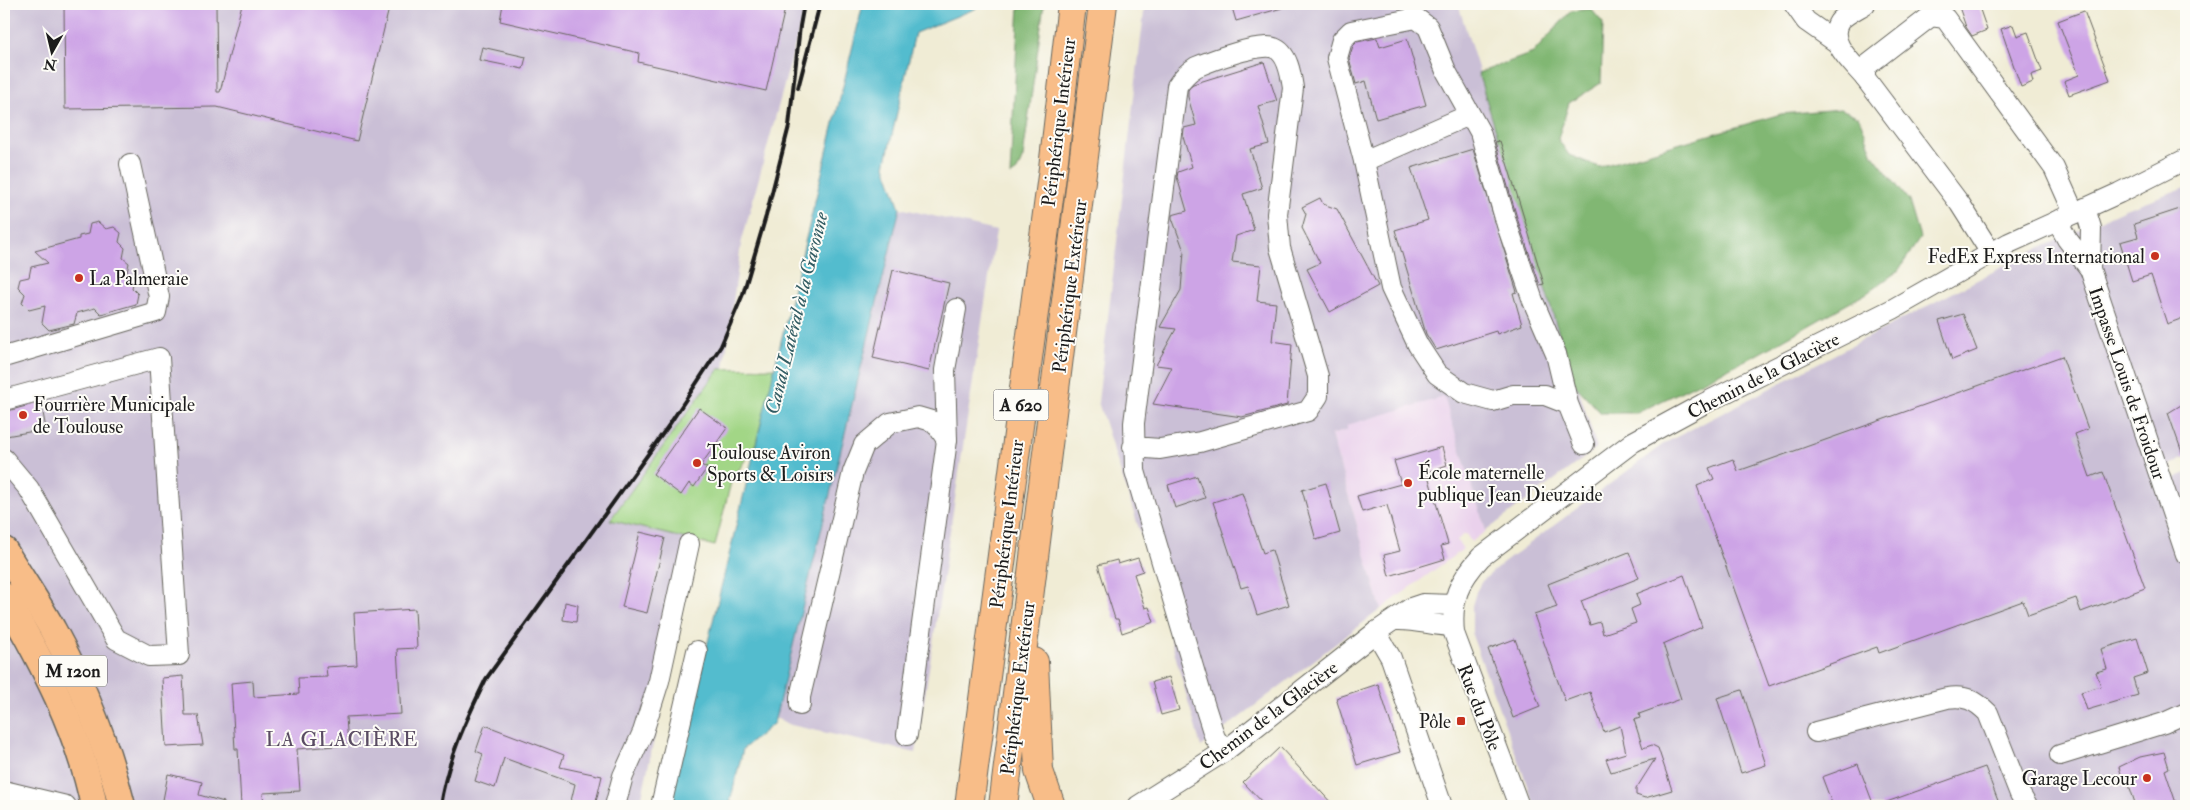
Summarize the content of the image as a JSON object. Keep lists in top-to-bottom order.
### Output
{
  "streets": {
    "highway": ["Périphérique Intérieur", "Périphérique Extérieur", "A 620"],
    "main road": ["M 120n"],
    "street": ["Chemin de la Glacière", "Impasse Louis de Froidour", "Rue du Pôle"]
  },
  "crossings": [
    ["Chemin de la Glacière", "Impasse Louis de Froidour"],
    ["Chemin de la Glacière", "Rue du Pôle"]
  ],
  "districts": ["LA GLACIÈRE"],
  "water": ["Canal Latéral à la Garonne"],
  "places": {
    "other": [
      "FedEx Express International",
      "La Palmeraie",
      "Fourrière Municipale de Toulouse",
      "Toulouse Aviron Sports & Loisirs",
      "École maternelle publique Jean Dieuzaide",
      "Garage Lecour"
    ],
    "transit": ["Pôle"]
  },
  "north": "bottom"
}
